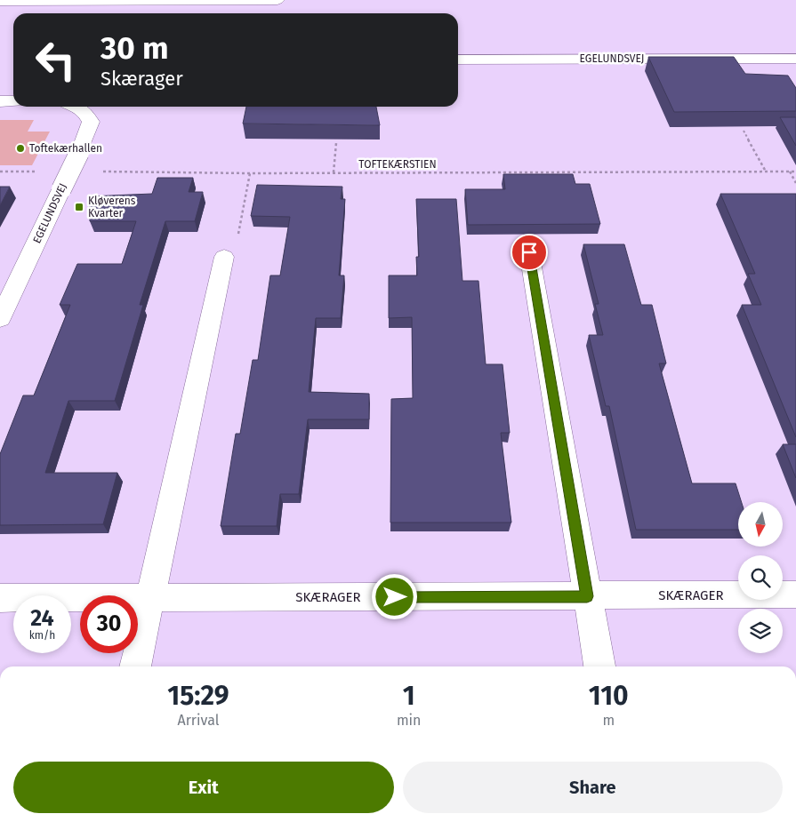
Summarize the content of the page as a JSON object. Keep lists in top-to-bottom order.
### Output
{
  "streets": {
    "street": ["EGELUNDSVEJ", "SKÆRAGER"],
    "path": ["TOFTEKÆRSTIEN"]
  },
  "places": {
    "other": ["Toftekærhallen"],
    "transit": ["Kløverens Kvarter"]
  },
  "north": "bottom",
  "page": {
    "turn": ["30 m", "Skærager"],
    "speed": "24 km/h",
    "limit": "30",
    "eta": [
      "15:29",
      "Arrival",
      "1",
      "min",
      "110",
      "m"
    ],
    "buttons": ["Exit", "Share"]
  }
}
